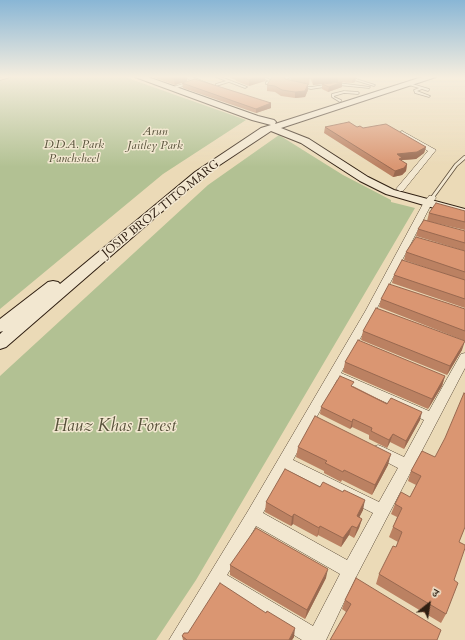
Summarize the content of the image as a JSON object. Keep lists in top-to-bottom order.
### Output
{
  "streets": {
    "main road": ["JOSIP BROZ TITO MARG"]
  },
  "parks": ["Arun Jaitley Park", "D.D.A. Park Panchsheel", "Hauz Khas Forest"],
  "north": "top right"
}
